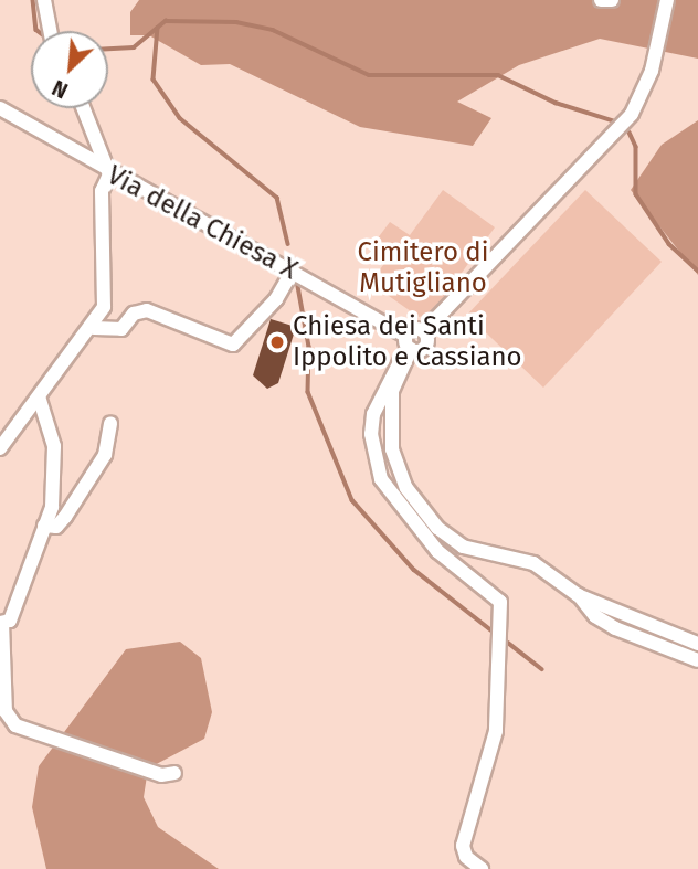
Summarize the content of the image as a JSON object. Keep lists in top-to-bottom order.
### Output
{
  "streets": {
    "street": ["Via della Chiesa X"]
  },
  "parks": ["Cimitero di Mutigliano"],
  "places": ["Chiesa dei Santi Ippolito e Cassiano"],
  "north": "bottom left"
}
